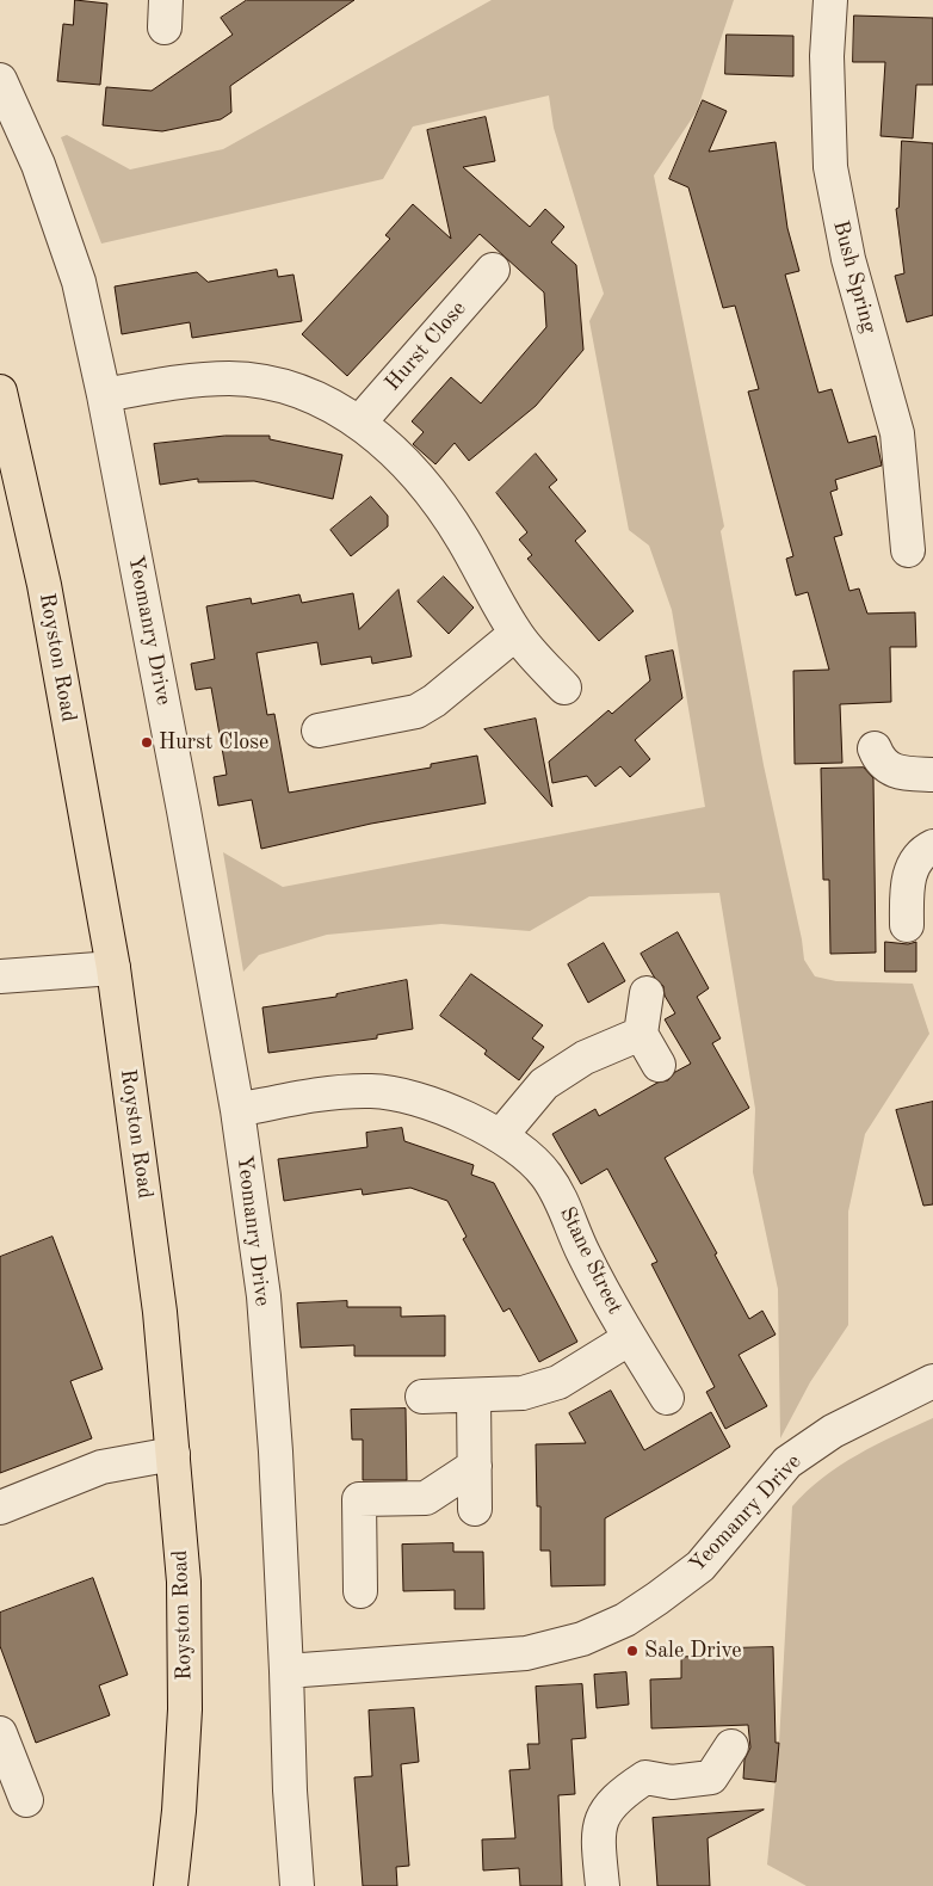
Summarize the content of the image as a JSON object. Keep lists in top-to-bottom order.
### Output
{
  "streets": {
    "main road": ["Royston Road"],
    "street": [
      "Bush Spring",
      "Hurst Close",
      "Yeomanry Drive",
      "Stane Street"
    ]
  },
  "crossings": [
    ["Yeomanry Drive", "Stane Street"]
  ],
  "places": ["Hurst Close", "Sale Drive"]
}
